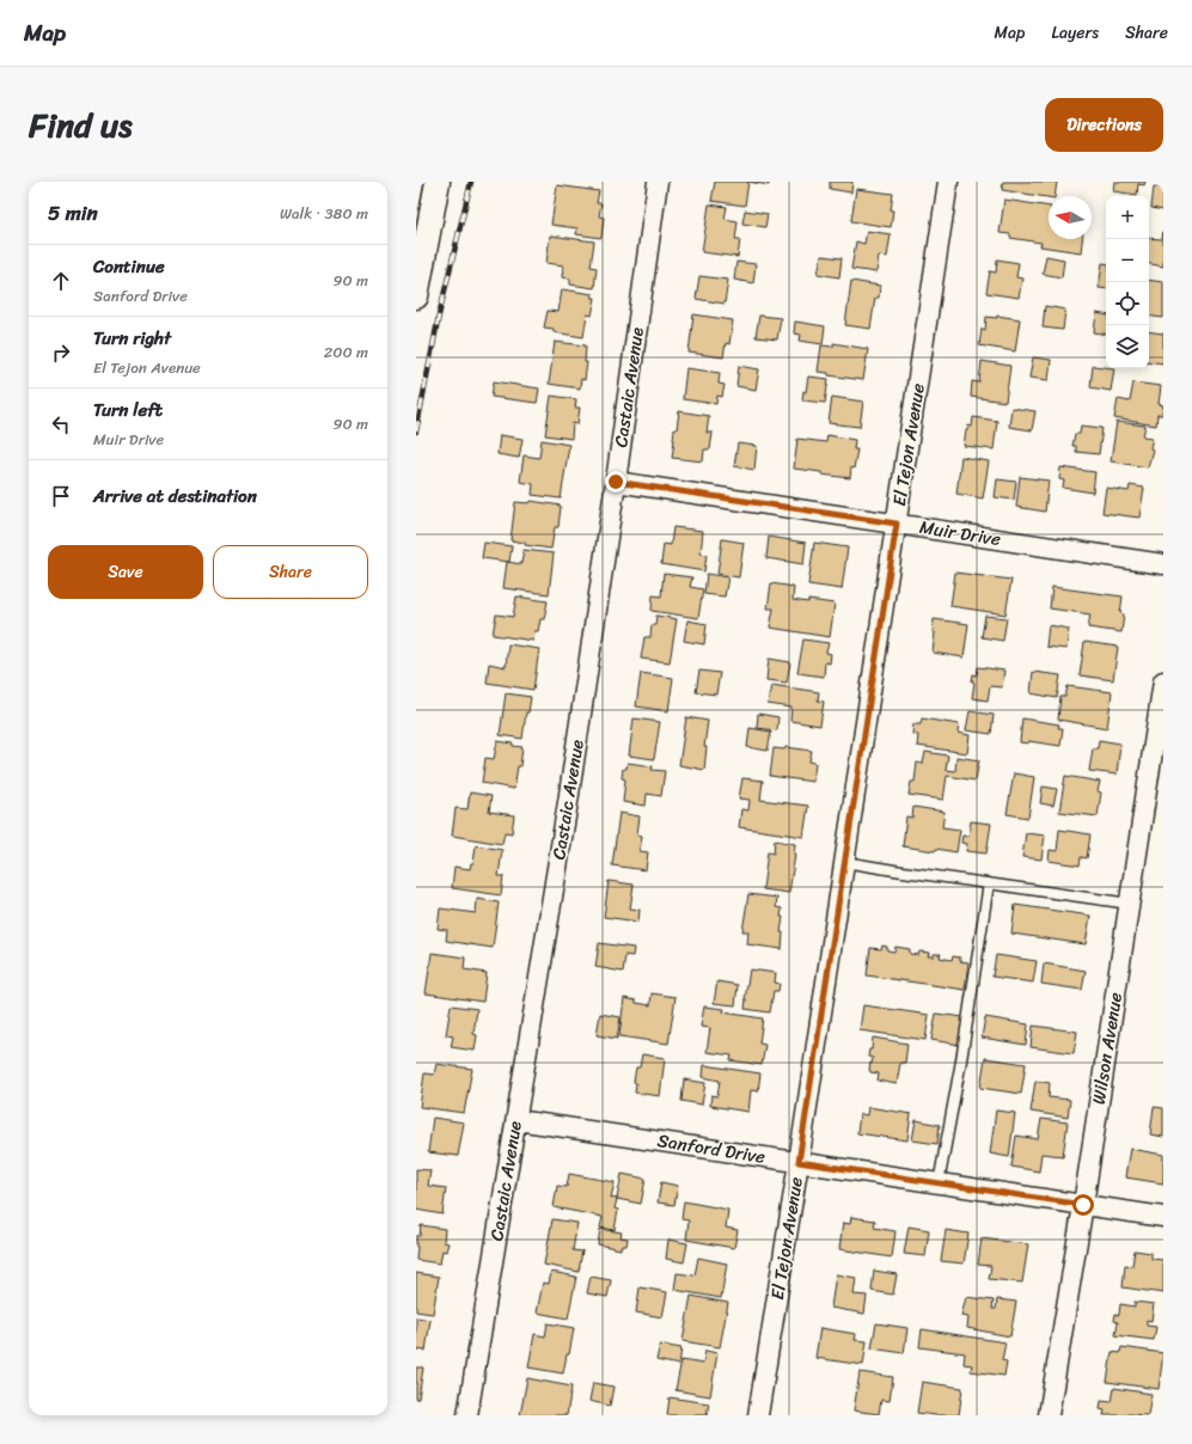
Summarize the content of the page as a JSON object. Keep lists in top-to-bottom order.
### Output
{
  "streets": {
    "street": [
      "Castaic Avenue",
      "El Tejon Avenue",
      "Muir Drive",
      "Wilson Avenue",
      "Sanford Drive"
    ]
  },
  "crossings": [
    ["Castaic Avenue", "Muir Drive"],
    ["Castaic Avenue", "Sanford Drive"],
    ["El Tejon Avenue", "Muir Drive"],
    ["El Tejon Avenue", "Sanford Drive"],
    ["Wilson Avenue", "Sanford Drive"]
  ],
  "north": "left",
  "page": {
    "header": "Map",
    "nav": ["Map", "Layers", "Share"],
    "title": "Find us",
    "buttons": [
      "Directions",
      ["Save", "Share"]
    ],
    "heading": ["5 min", "Walk · 380 m"],
    "map_buttons": ["+", "−"],
    "list": [
      ["Continue", "Sanford Drive", "90 m"],
      ["Turn right", "El Tejon Avenue", "200 m"],
      ["Turn left", "Muir Drive", "90 m"],
      "Arrive at destination"
    ]
  }
}
